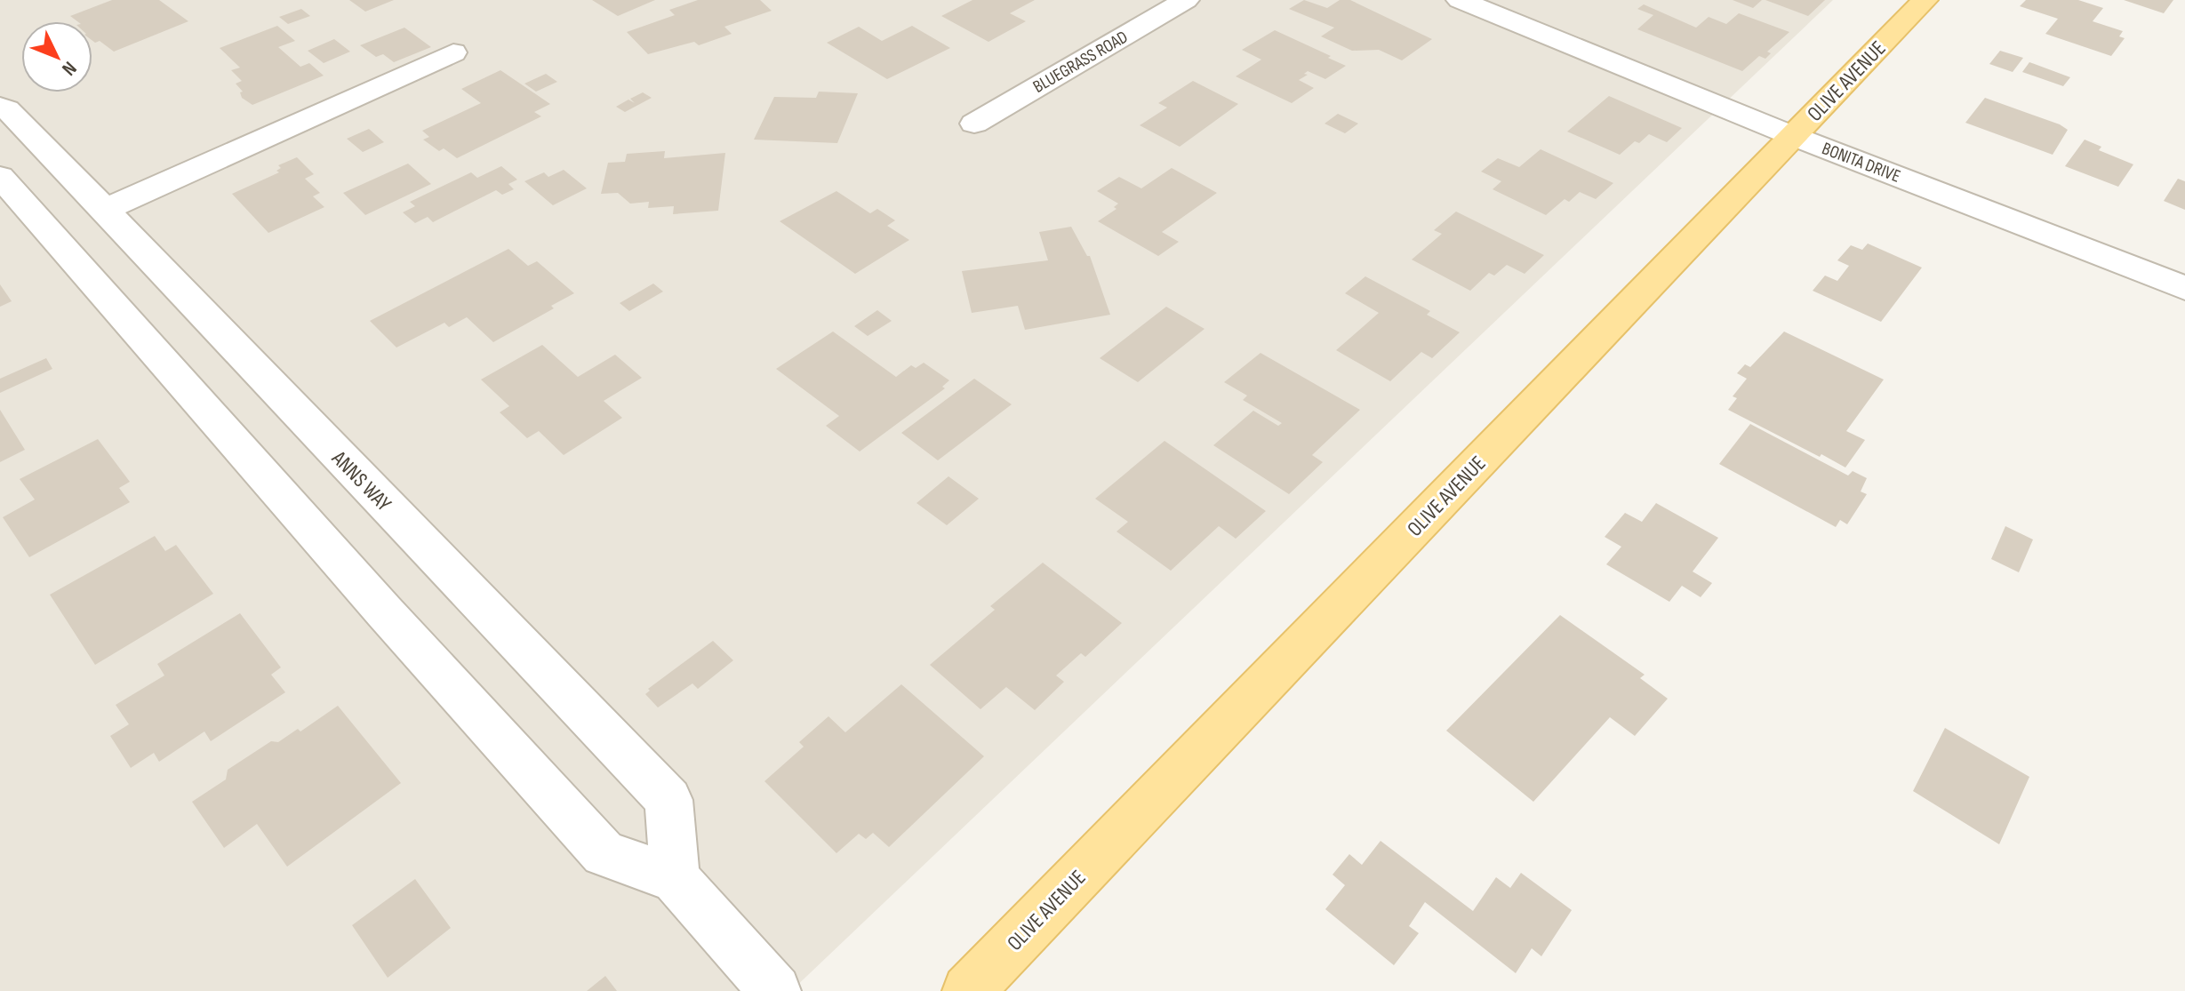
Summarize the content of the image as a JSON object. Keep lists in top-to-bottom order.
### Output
{
  "streets": {
    "main road": ["OLIVE AVENUE"],
    "street": ["BLUEGRASS ROAD", "BONITA DRIVE", "ANNS WAY"]
  },
  "crossings": [
    ["OLIVE AVENUE", "BONITA DRIVE"]
  ],
  "north": "bottom right"
}
